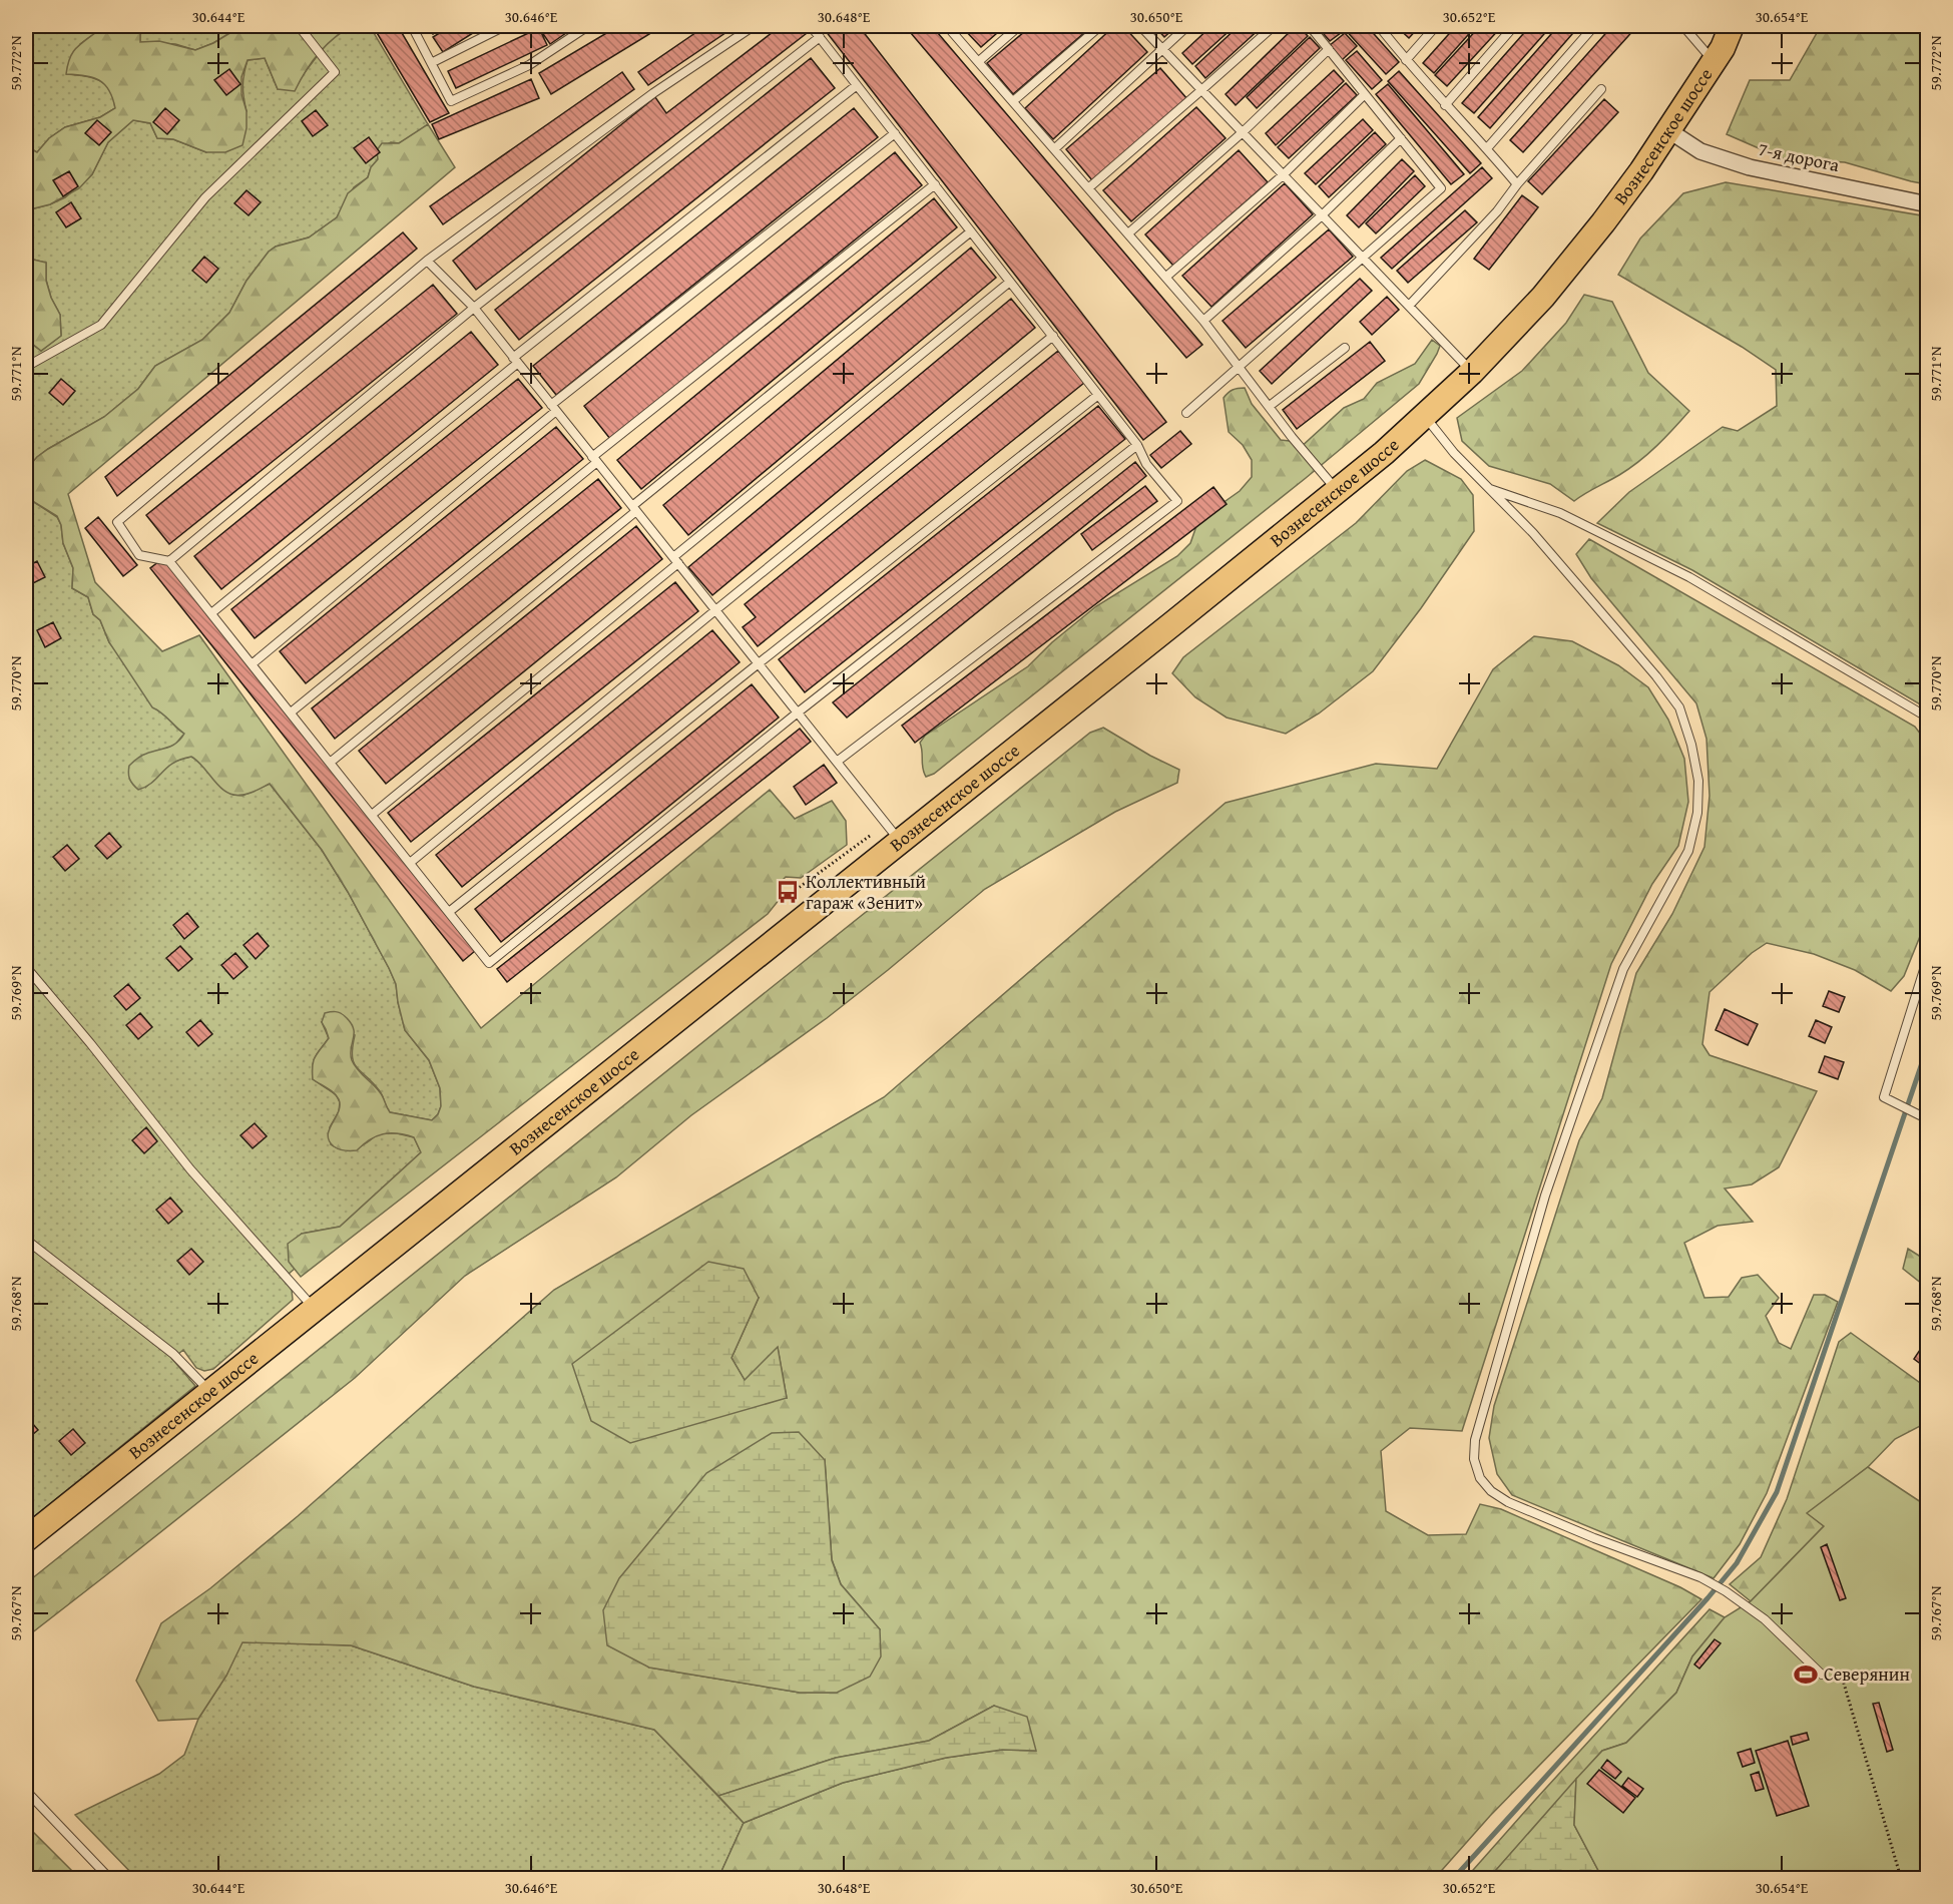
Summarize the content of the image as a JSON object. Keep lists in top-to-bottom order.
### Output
{
  "streets": {
    "main road": ["Вознесенское шоссе"],
    "street": ["7-я дорога"]
  },
  "crossings": [
    ["Вознесенское шоссе", "7-я дорога"]
  ],
  "places": {
    "bus stop": ["Коллективный гараж «Зенит»"],
    "sports": ["Северянин"]
  },
  "coordinates": [
    "30.644°E",
    "30.646°E",
    "30.648°E",
    "30.650°E",
    "30.652°E",
    "30.654°E",
    "59.772°N",
    "59.771°N",
    "59.770°N",
    "59.769°N",
    "59.768°N",
    "59.767°N"
  ]
}
